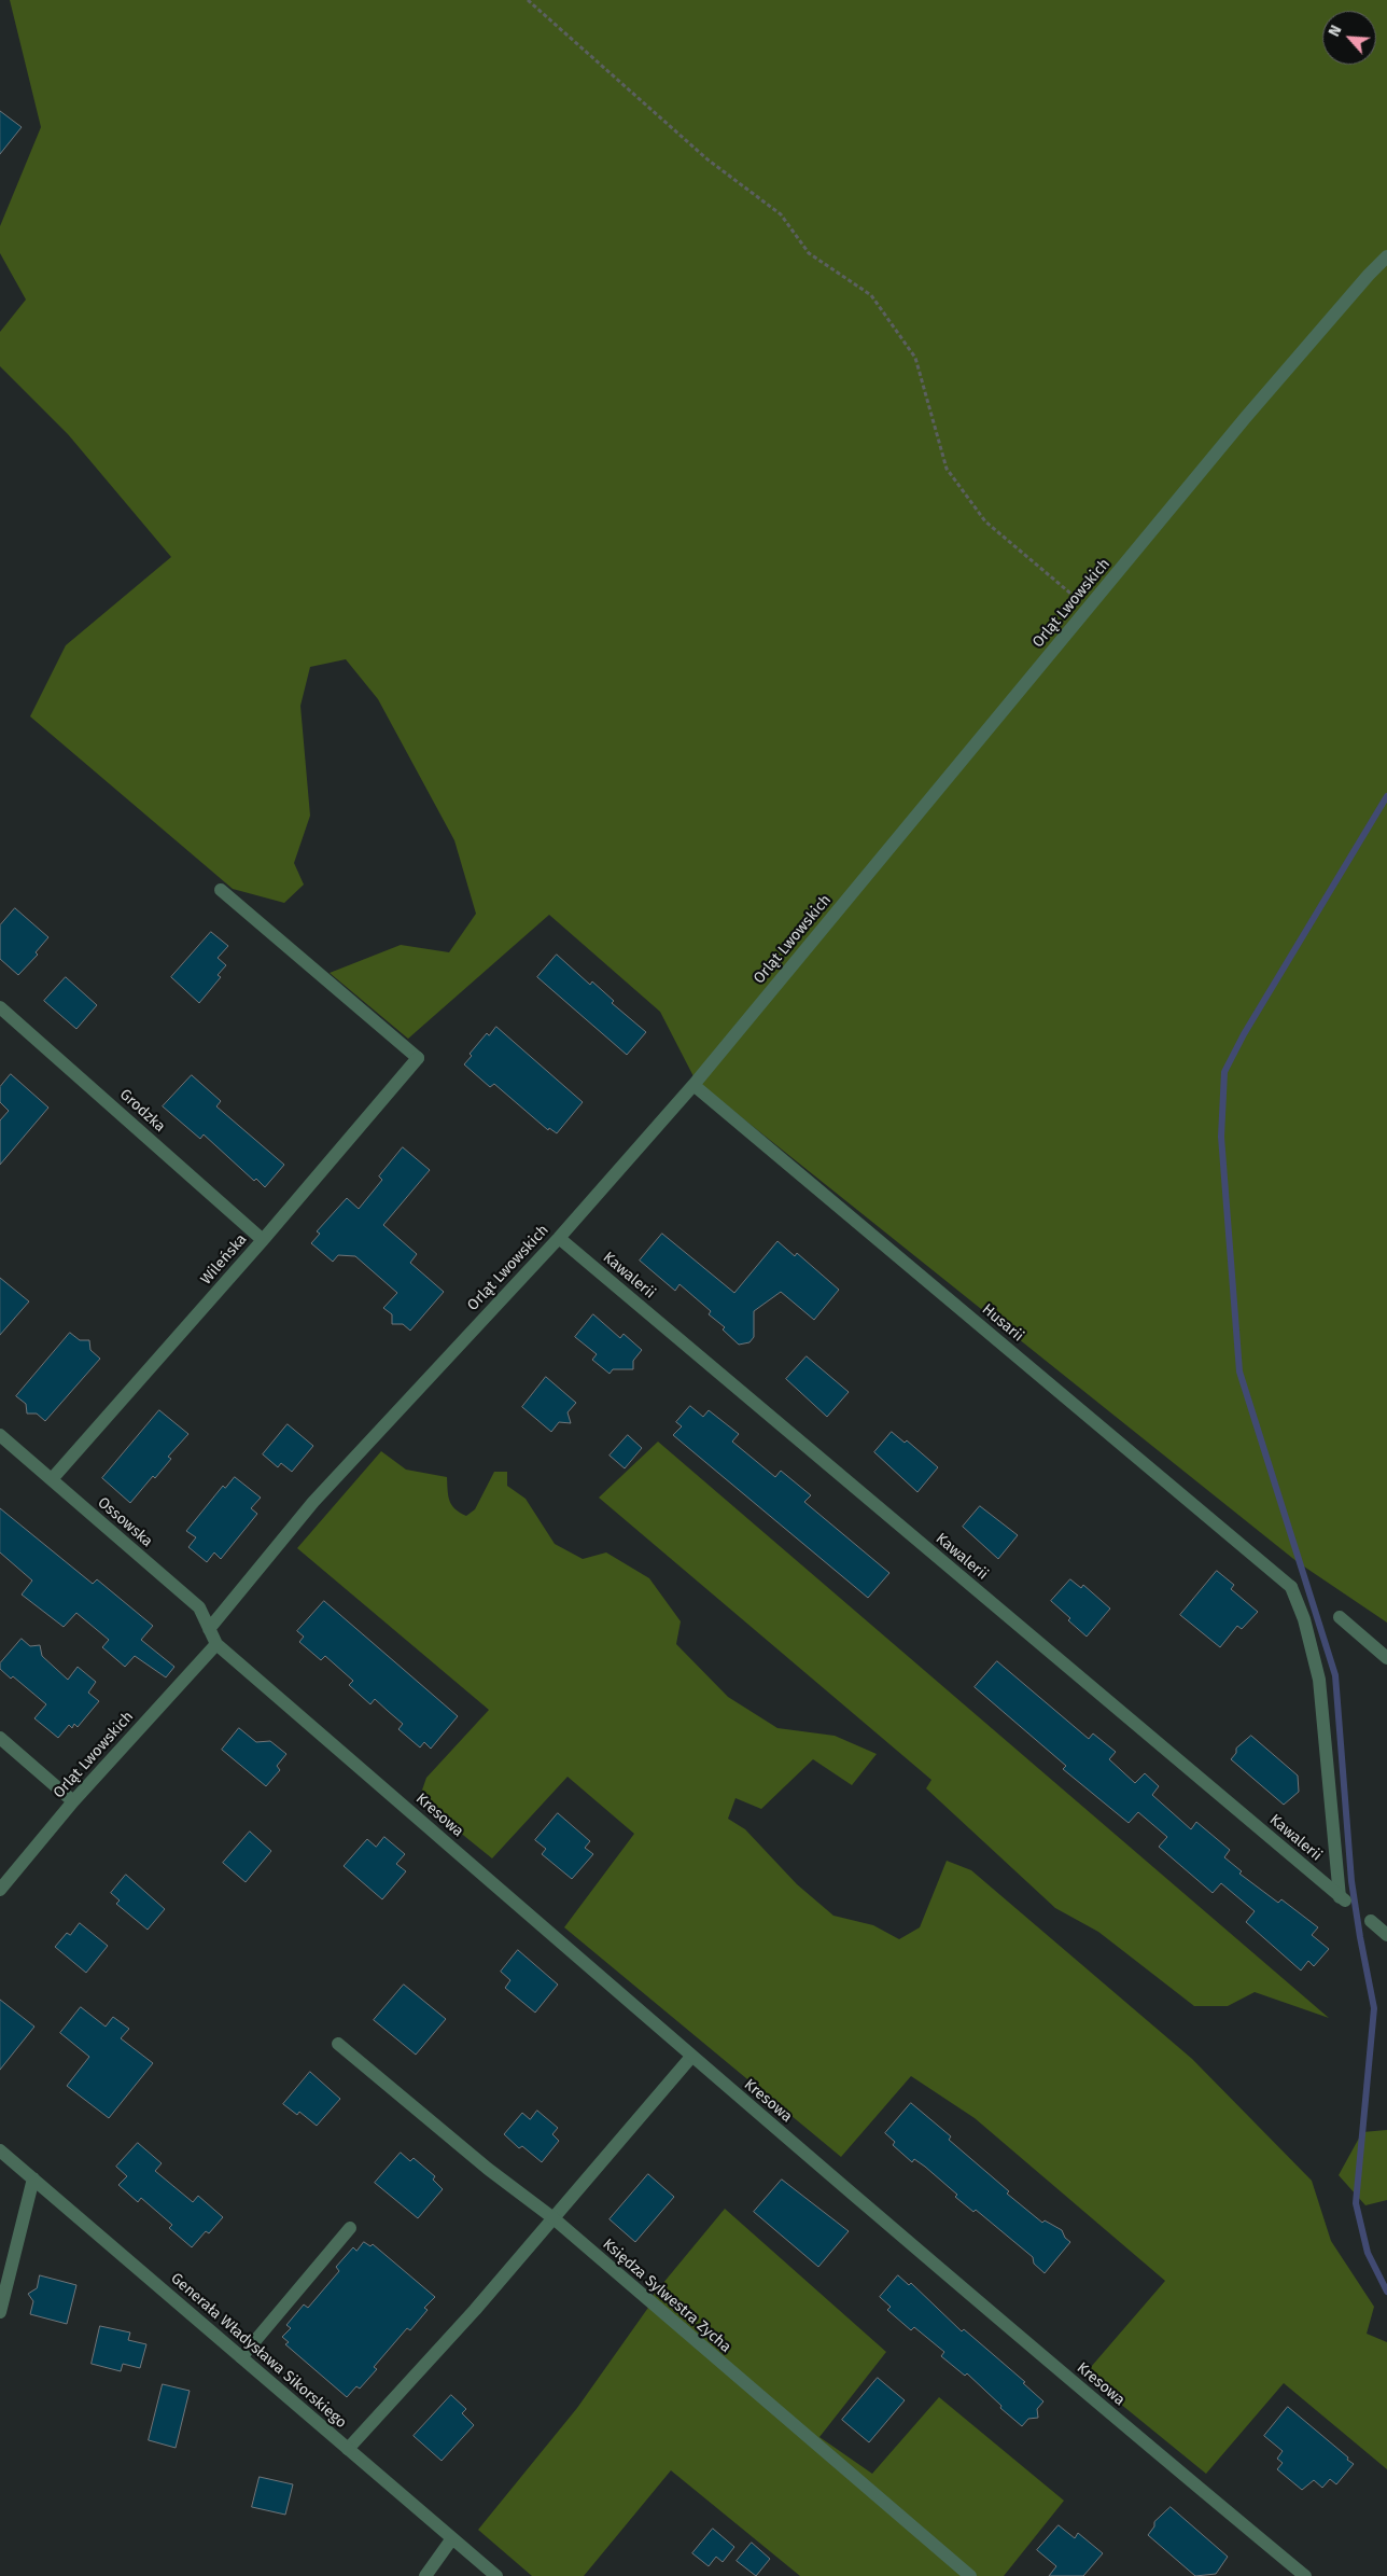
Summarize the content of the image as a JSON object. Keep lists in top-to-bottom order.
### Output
{
  "streets": {
    "street": [
      "Orląt Lwowskich",
      "Grodzka",
      "Wileńska",
      "Kawalerii",
      "Husarii",
      "Ossowska",
      "Kresowa",
      "Księdza Sylwestra Zycha",
      "Generała Władysława Sikorskiego"
    ]
  },
  "crossings": [
    ["Orląt Lwowskich", "Kawalerii"],
    ["Orląt Lwowskich", "Husarii"],
    ["Orląt Lwowskich", "Ossowska"],
    ["Orląt Lwowskich", "Kresowa"],
    ["Grodzka", "Wileńska"],
    ["Wileńska", "Ossowska"],
    ["Kawalerii", "Husarii"],
    ["Ossowska", "Kresowa"]
  ],
  "north": "top left"
}
